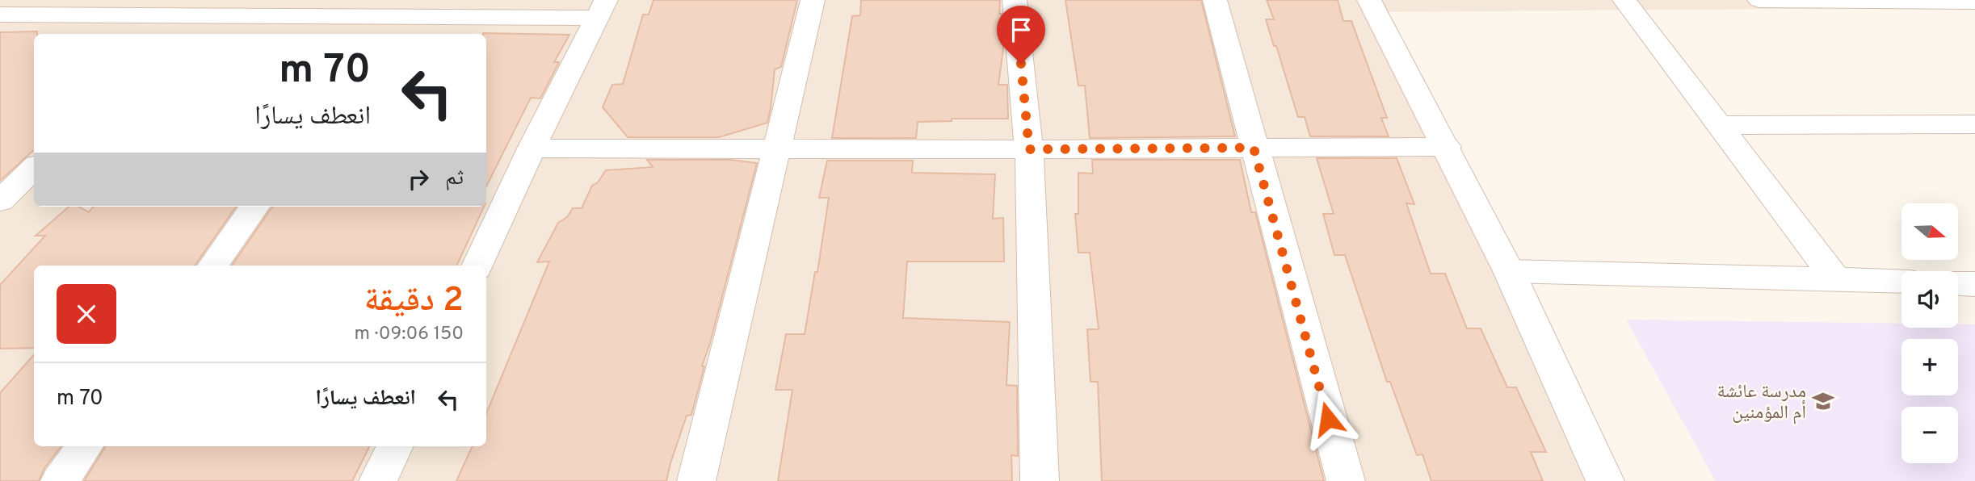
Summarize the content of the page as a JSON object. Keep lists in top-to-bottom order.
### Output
{
  "places": {
    "school or university": ["مدرسة عائشة أم المؤمنين"]
  },
  "north": "right",
  "page": {
    "turn": ["70 m", "انعطف يسارًا"],
    "then": "ثم",
    "map_buttons": ["+", "−"],
    "heading": ["2 دقيقة", "150 m · 09:06"],
    "list": [
      {
        "name": "انعطف يسارًا",
        "value": "70 m"
      }
    ]
  }
}
